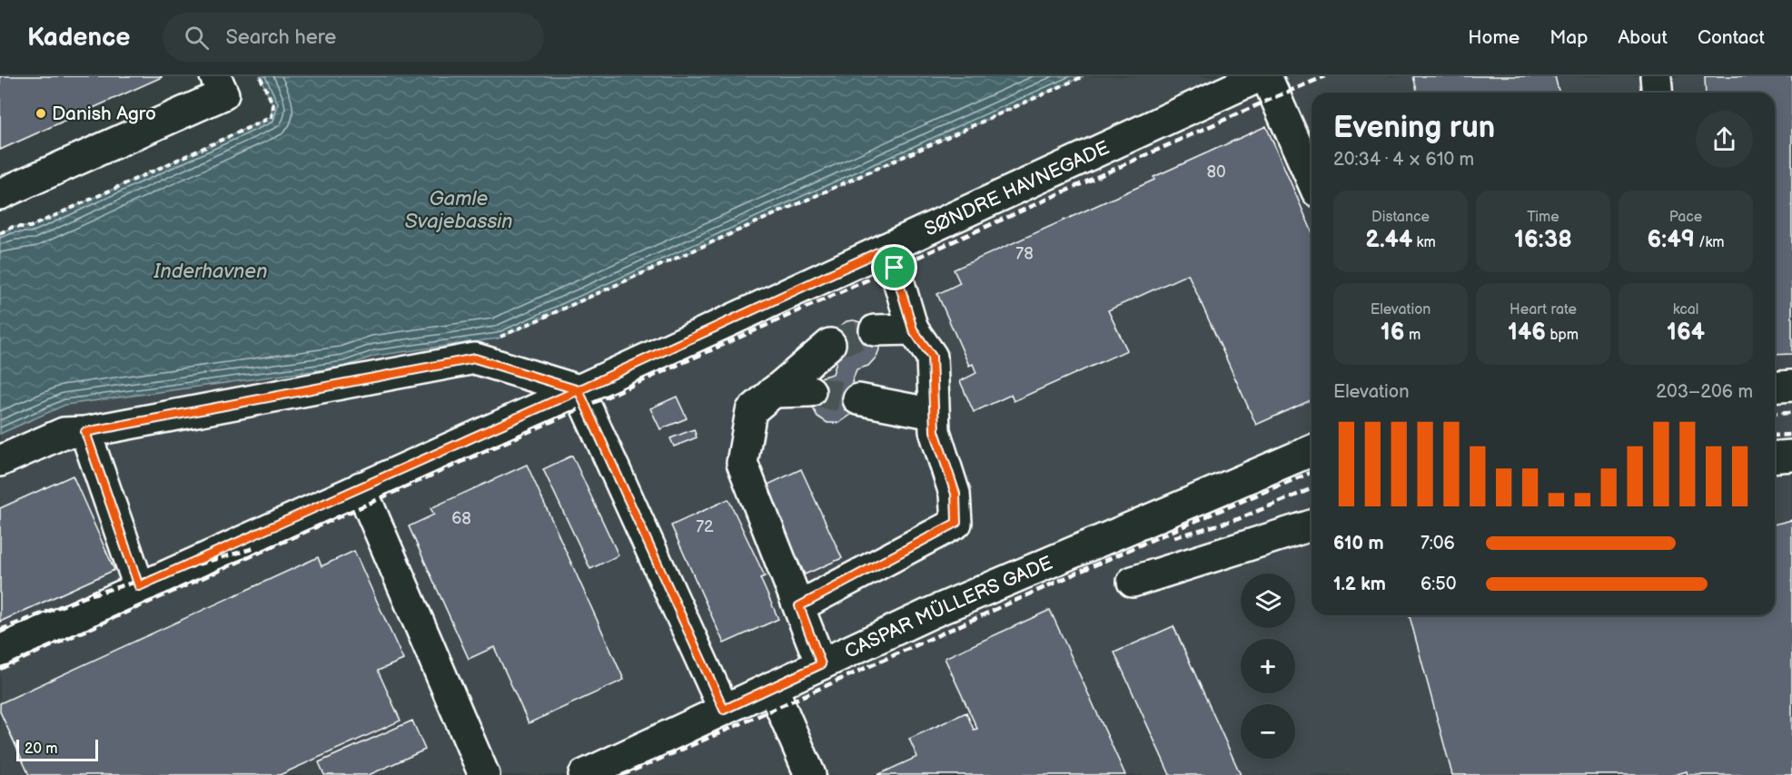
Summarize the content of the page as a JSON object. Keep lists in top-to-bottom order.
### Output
{
  "streets": {
    "street": ["SØNDRE HAVNEGADE", "CASPAR MÜLLERS GADE"]
  },
  "water": ["Gamle Svajebassin", "Inderhavnen"],
  "places": ["Danish Agro"],
  "house_numbers": [
    "80",
    "78",
    "68",
    "72"
  ],
  "scale_bar": "20 m",
  "page": {
    "header": "Kadence",
    "search": "Search here",
    "nav": [
      "Home",
      "Map",
      "About",
      "Contact"
    ],
    "heading": ["Evening run", "20:34 · 4 × 610 m"],
    "stats": [
      ["Distance", "2.44 km"],
      ["Time", "16:38"],
      ["Pace", "6:49 /km"],
      ["Elevation", "16 m"],
      ["Heart rate", "146 bpm"],
      ["kcal", "164"]
    ],
    "chart": ["Elevation", "203–206 m"],
    "list": [
      {
        "name": "610 m",
        "note": "7:06"
      },
      {
        "name": "1.2 km",
        "note": "6:50"
      }
    ],
    "map_buttons": ["+", "−"],
    "scale": "20 m"
  }
}
